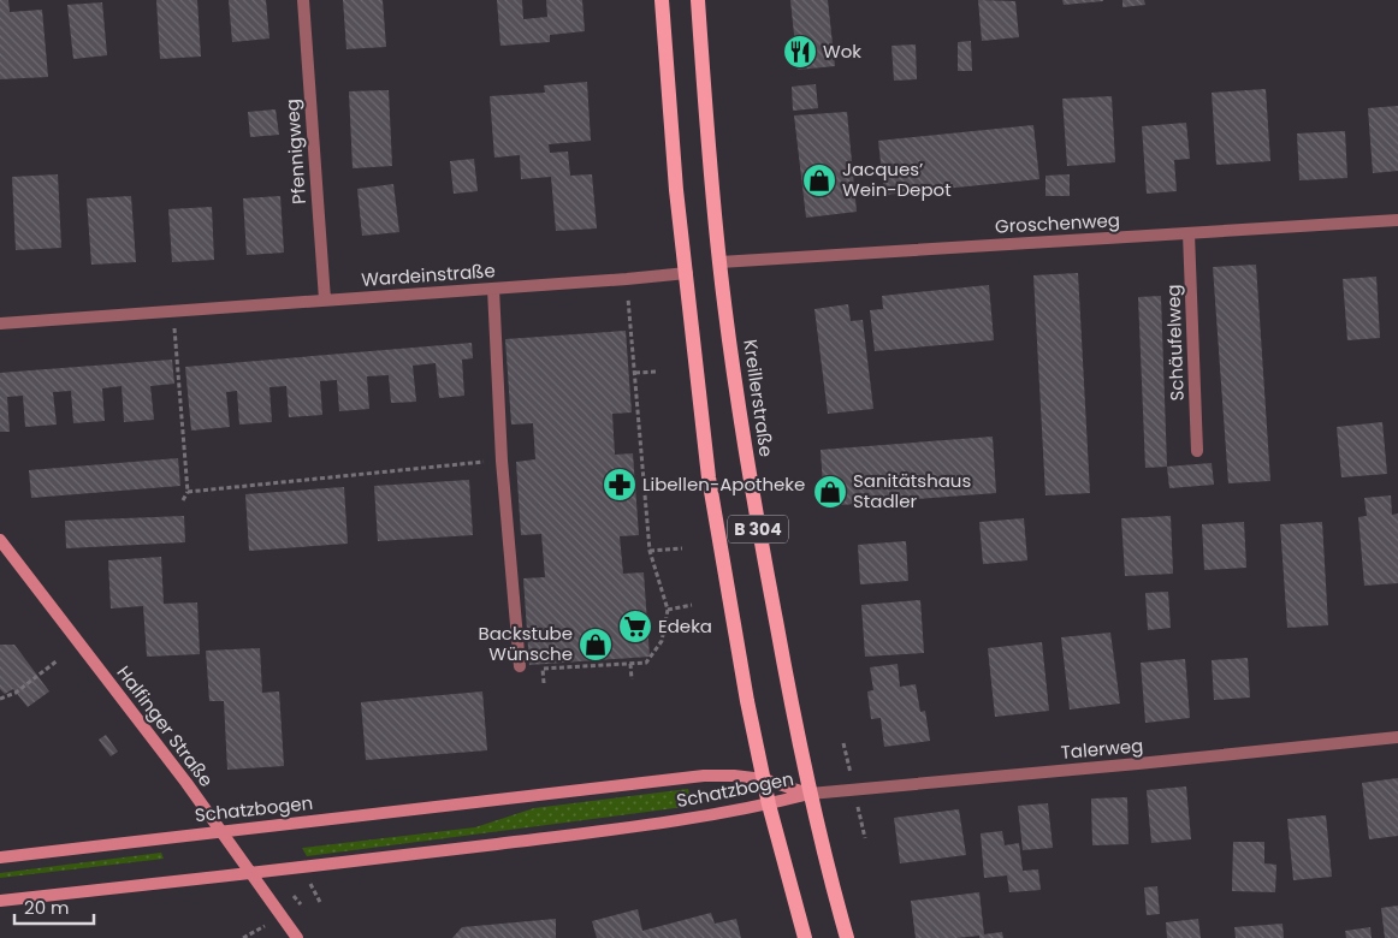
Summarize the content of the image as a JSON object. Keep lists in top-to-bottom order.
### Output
{
  "streets": {
    "main road": [
      "Kreillerstraße",
      "B 304",
      "Halfinger Straße",
      "Schatzbogen"
    ],
    "street": [
      "Pfennigweg",
      "Groschenweg",
      "Wardeinstraße",
      "Schäufelweg",
      "Talerweg"
    ]
  },
  "crossings": [
    ["Pfennigweg", "Wardeinstraße"],
    ["Groschenweg", "Schäufelweg"],
    ["Groschenweg", "Kreillerstraße"],
    ["Wardeinstraße", "B 304"],
    ["Kreillerstraße", "Talerweg"],
    ["Kreillerstraße", "Schatzbogen"],
    ["B 304", "Schatzbogen"],
    ["Halfinger Straße", "Schatzbogen"],
    ["Talerweg", "Schatzbogen"]
  ],
  "places": {
    "restaurant": ["Wok"],
    "shop": ["Jacques’ Wein-Depot", "Sanitätshaus Stadler", "Backstube Wünsche"],
    "pharmacy": ["Libellen-Apotheke"],
    "supermarket": ["Edeka"]
  },
  "scale_bar": "20 m"
}
